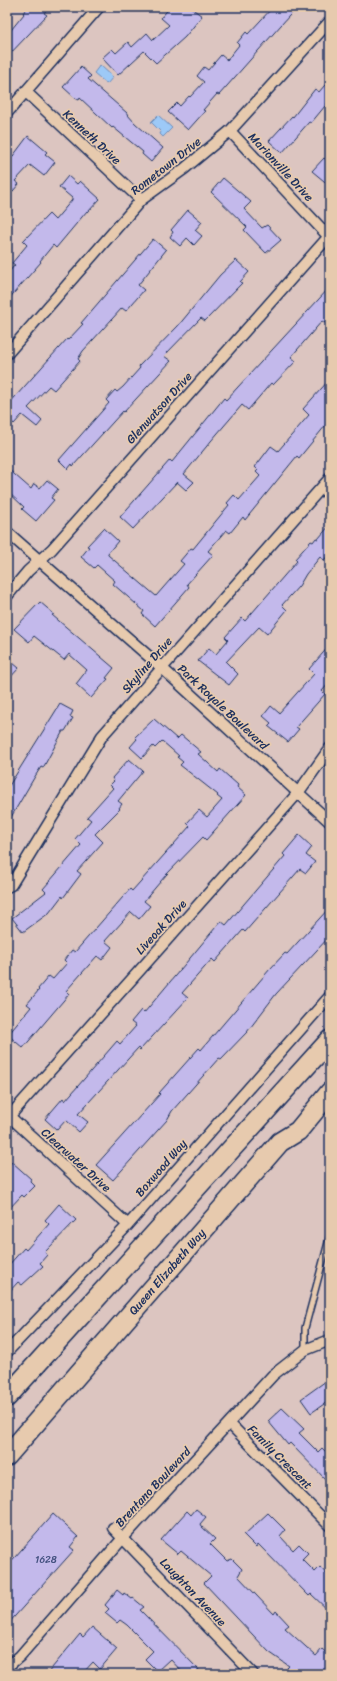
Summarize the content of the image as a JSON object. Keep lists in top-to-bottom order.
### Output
{
  "streets": {
    "highway": ["Queen Elizabeth Way"],
    "street": [
      "Kenneth Drive",
      "Rometown Drive",
      "Marionville Drive",
      "Glenwatson Drive",
      "Skyline Drive",
      "Park Royale Boulevard",
      "Liveoak Drive",
      "Clearwater Drive",
      "Boxwood Way",
      "Family Crescent",
      "Brentano Boulevard",
      "Laughton Avenue"
    ]
  },
  "crossings": [
    ["Kenneth Drive", "Rometown Drive"],
    ["Rometown Drive", "Marionville Drive"],
    ["Marionville Drive", "Glenwatson Drive"],
    ["Glenwatson Drive", "Park Royale Boulevard"],
    ["Skyline Drive", "Park Royale Boulevard"],
    ["Park Royale Boulevard", "Liveoak Drive"],
    ["Liveoak Drive", "Clearwater Drive"],
    ["Clearwater Drive", "Boxwood Way"],
    ["Family Crescent", "Brentano Boulevard"],
    ["Brentano Boulevard", "Laughton Avenue"]
  ],
  "house_numbers": ["1628"]
}
